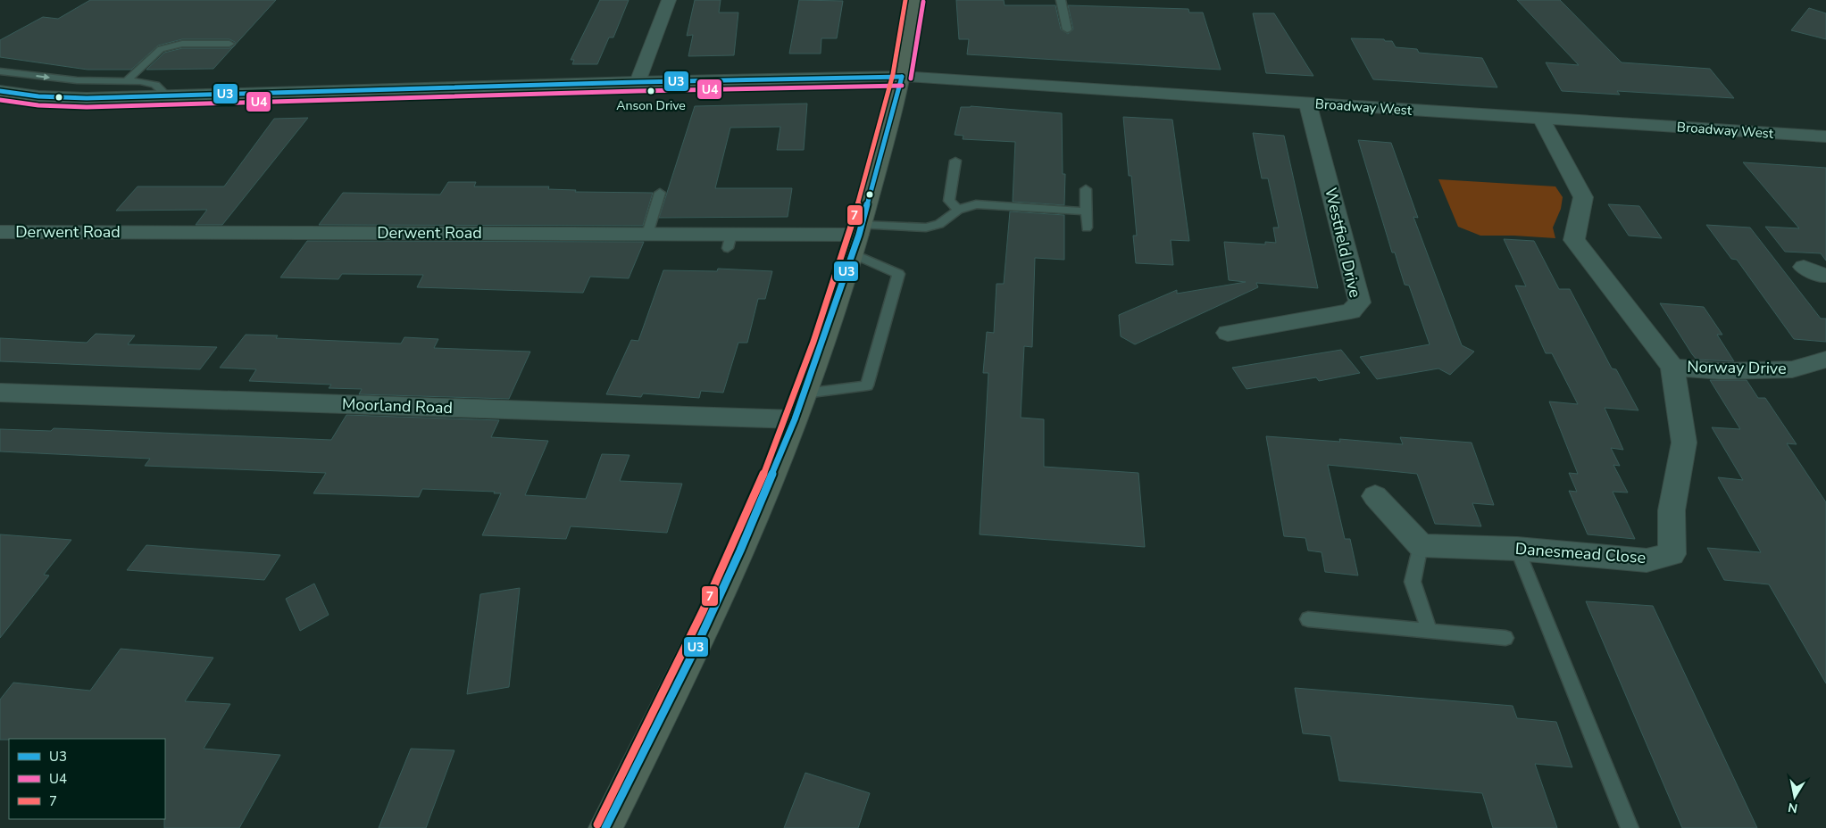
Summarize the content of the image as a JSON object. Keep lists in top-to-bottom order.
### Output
{
  "streets": {
    "street": [
      "Broadway West",
      "Derwent Road",
      "Westfield Drive",
      "Norway Drive",
      "Moorland Road",
      "Danesmead Close"
    ]
  },
  "crossings": [
    ["Broadway West", "Westfield Drive"],
    ["Broadway West", "Danesmead Close"],
    ["Norway Drive", "Danesmead Close"]
  ],
  "places": ["Anson Drive"],
  "lines": ["transit line 7", "transit line U4", "transit line U3"],
  "legend": ["U3", "U4", "7"],
  "north": "bottom"
}
